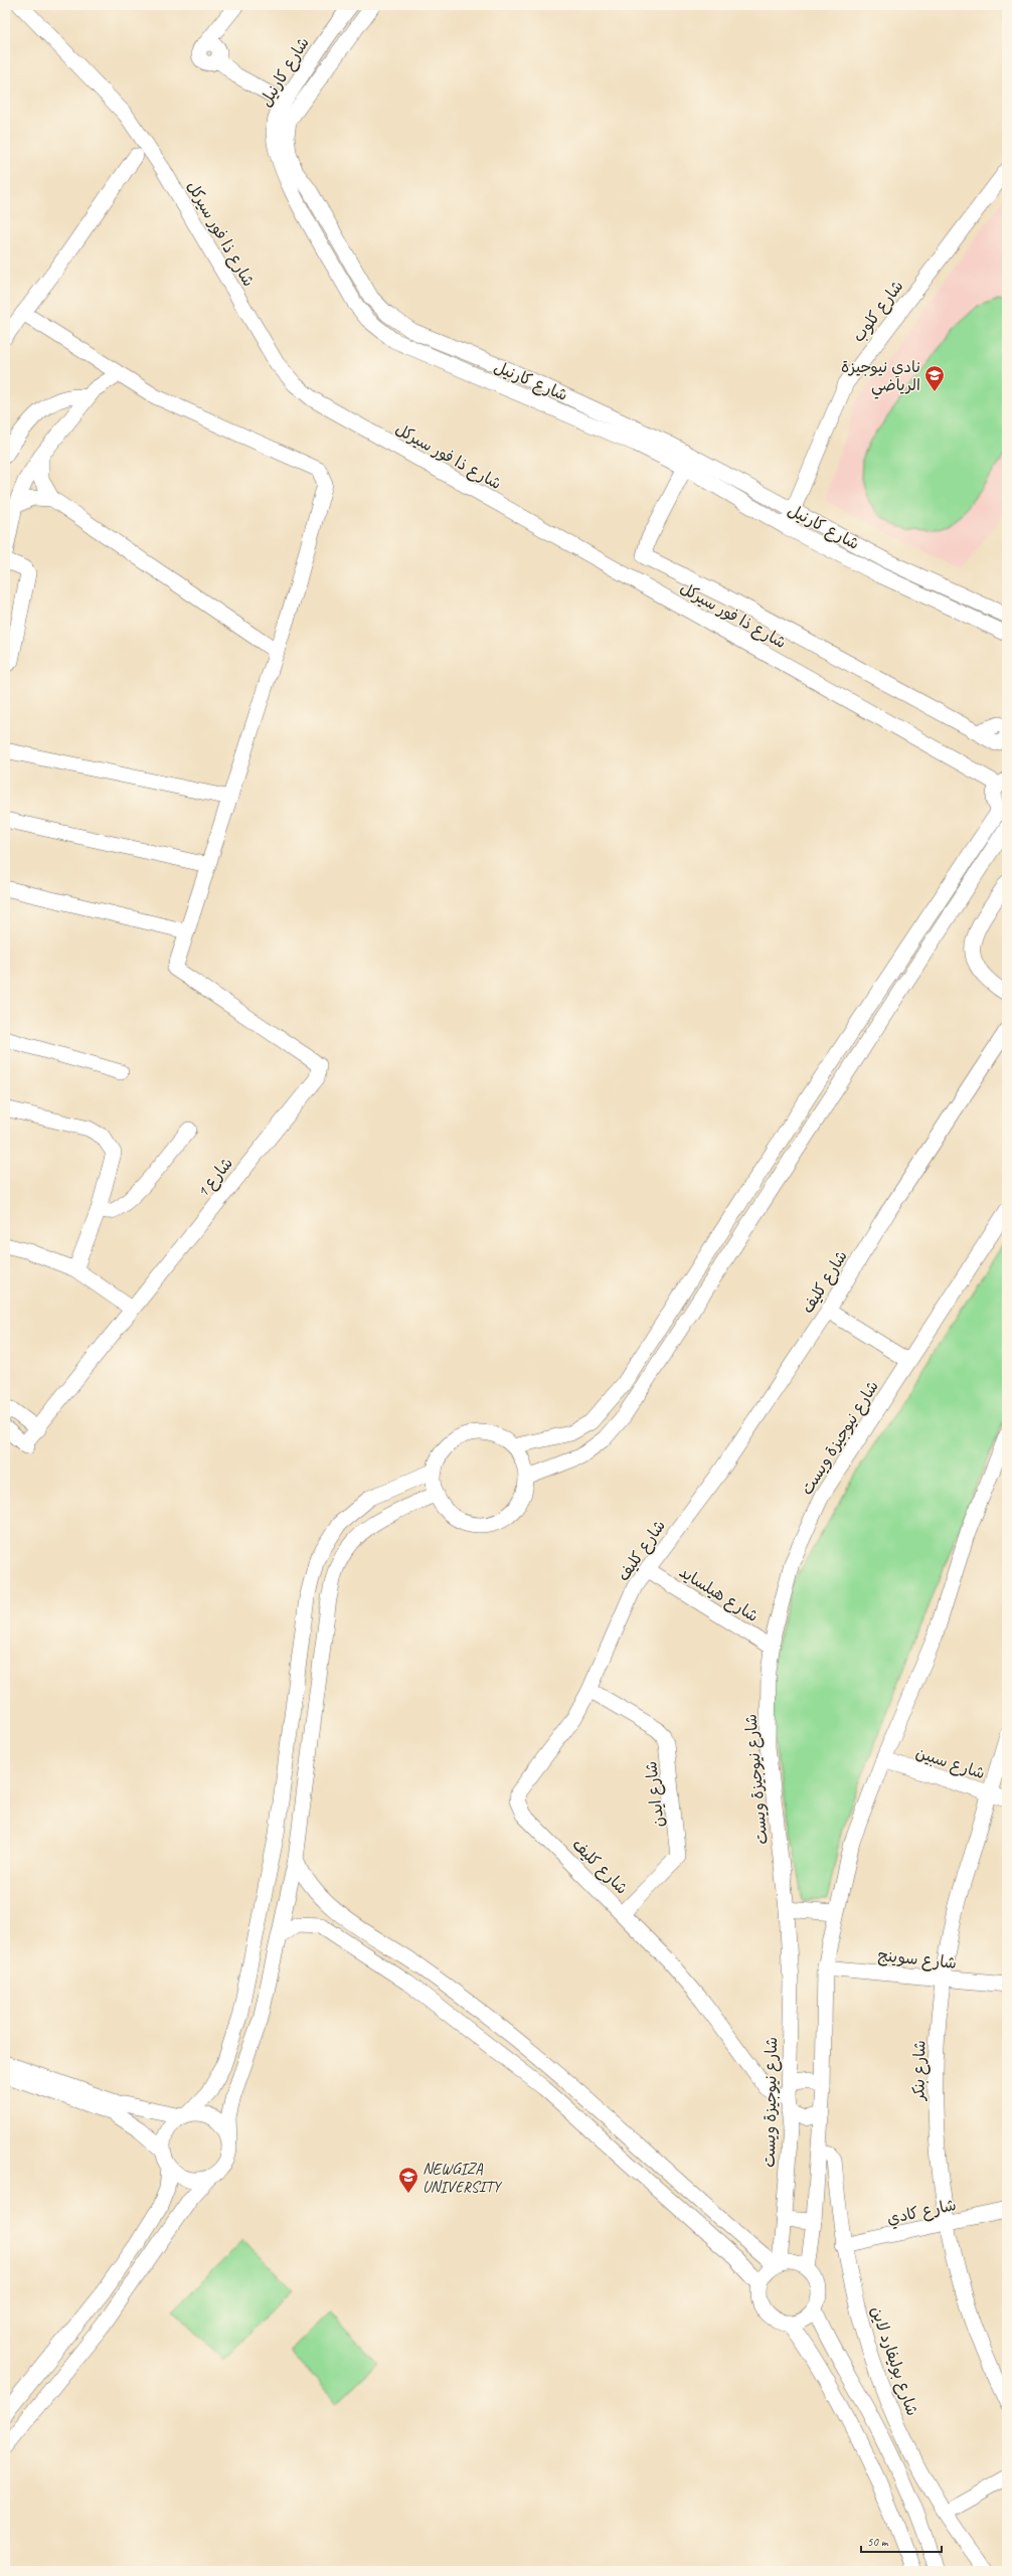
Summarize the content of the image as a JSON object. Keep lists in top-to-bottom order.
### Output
{
  "streets": {
    "street": [
      "شارع كارنيل",
      "شارع ذا فور سيركل",
      "شارع كلوب",
      "شارع 1",
      "شارع كليف",
      "شارع نيوجيزة ويست",
      "شارع هيلسايد",
      "شارع سبين",
      "شارع ايدن",
      "شارع سوينج",
      "شارع بنكر",
      "شارع كادي",
      "شارع بوليفارد لاين"
    ]
  },
  "crossings": [
    ["شارع كارنيل", "شارع كلوب"],
    ["شارع كليف", "شارع نيوجيزة ويست"],
    ["شارع كليف", "شارع هيلسايد"],
    ["شارع كليف", "شارع ايدن"],
    ["شارع نيوجيزة ويست", "شارع هيلسايد"],
    ["شارع سبين", "شارع بنكر"],
    ["شارع سوينج", "شارع بنكر"],
    ["شارع بنكر", "شارع كادي"],
    ["شارع كادي", "شارع بوليفارد لاين"]
  ],
  "places": {
    "school or university": ["نادي نيوجيزة الرياضي", "NEWGIZA UNIVERSITY"]
  },
  "scale_bar": "50 m"
}
